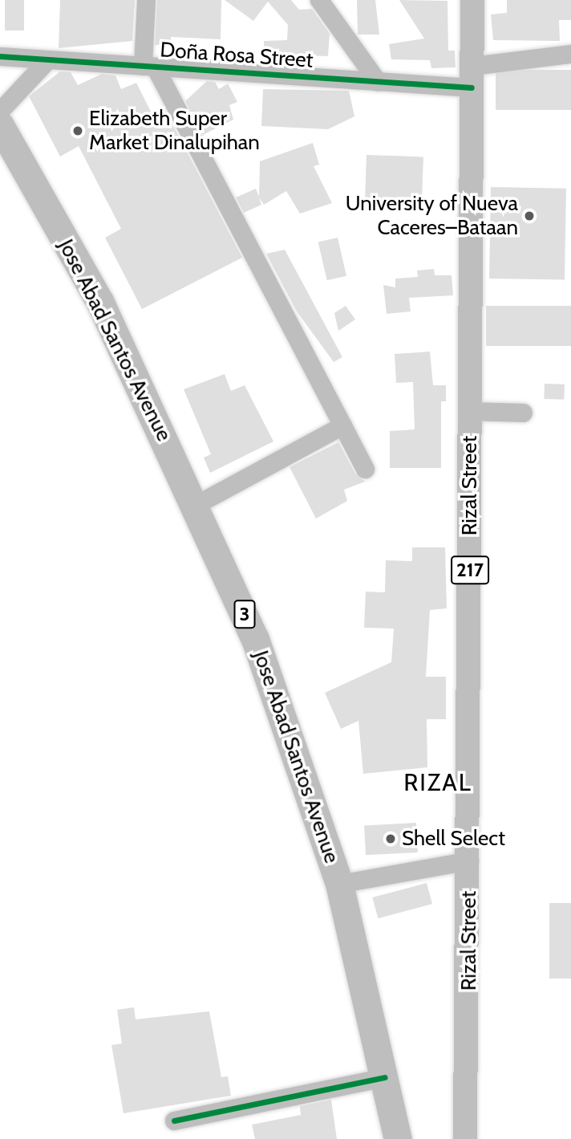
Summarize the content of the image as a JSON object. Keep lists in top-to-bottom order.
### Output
{
  "streets": {
    "highway": ["Jose Abad Santos Avenue", "3"],
    "main road": ["Rizal Street", "217"],
    "street": ["Doña Rosa Street"]
  },
  "crossings": [
    ["Doña Rosa Street", "Rizal Street"]
  ],
  "districts": ["RIZAL"],
  "places": ["Elizabeth Super Market Dinalupihan", "University of Nueva Caceres–Bataan", "Shell Select"]
}
